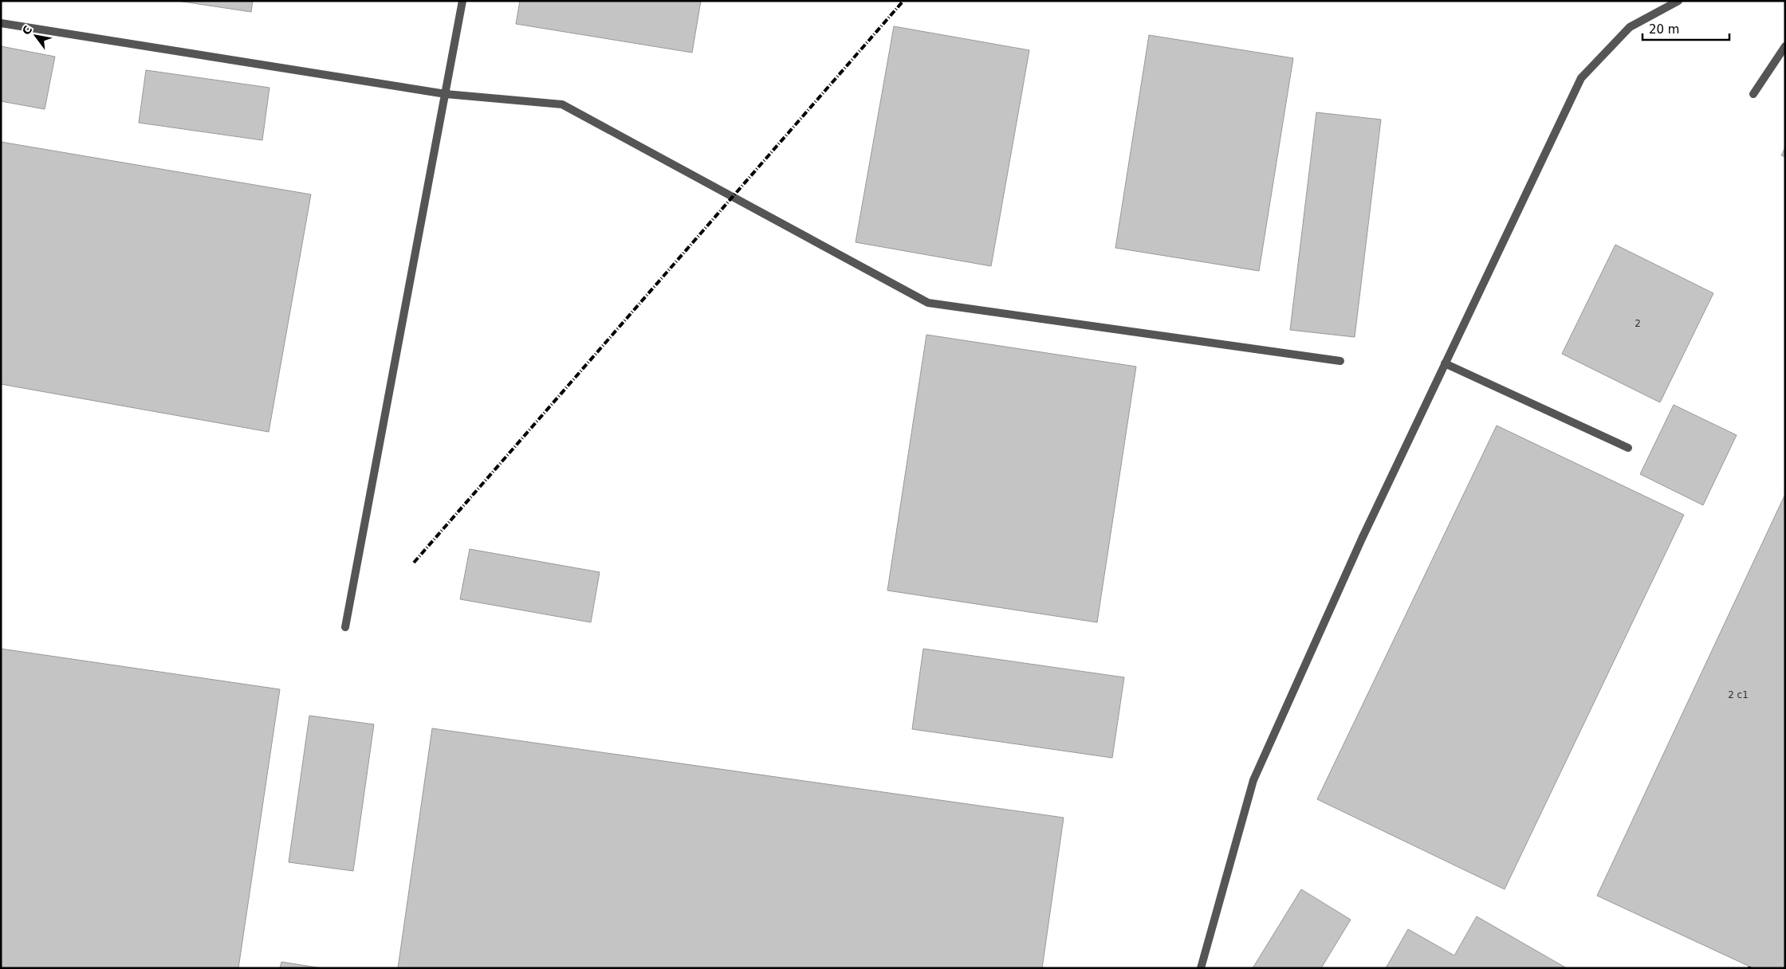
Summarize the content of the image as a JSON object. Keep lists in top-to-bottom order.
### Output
{
  "house_numbers": ["2", "2 с1"],
  "scale_bar": "20 m",
  "north": "top left"
}
